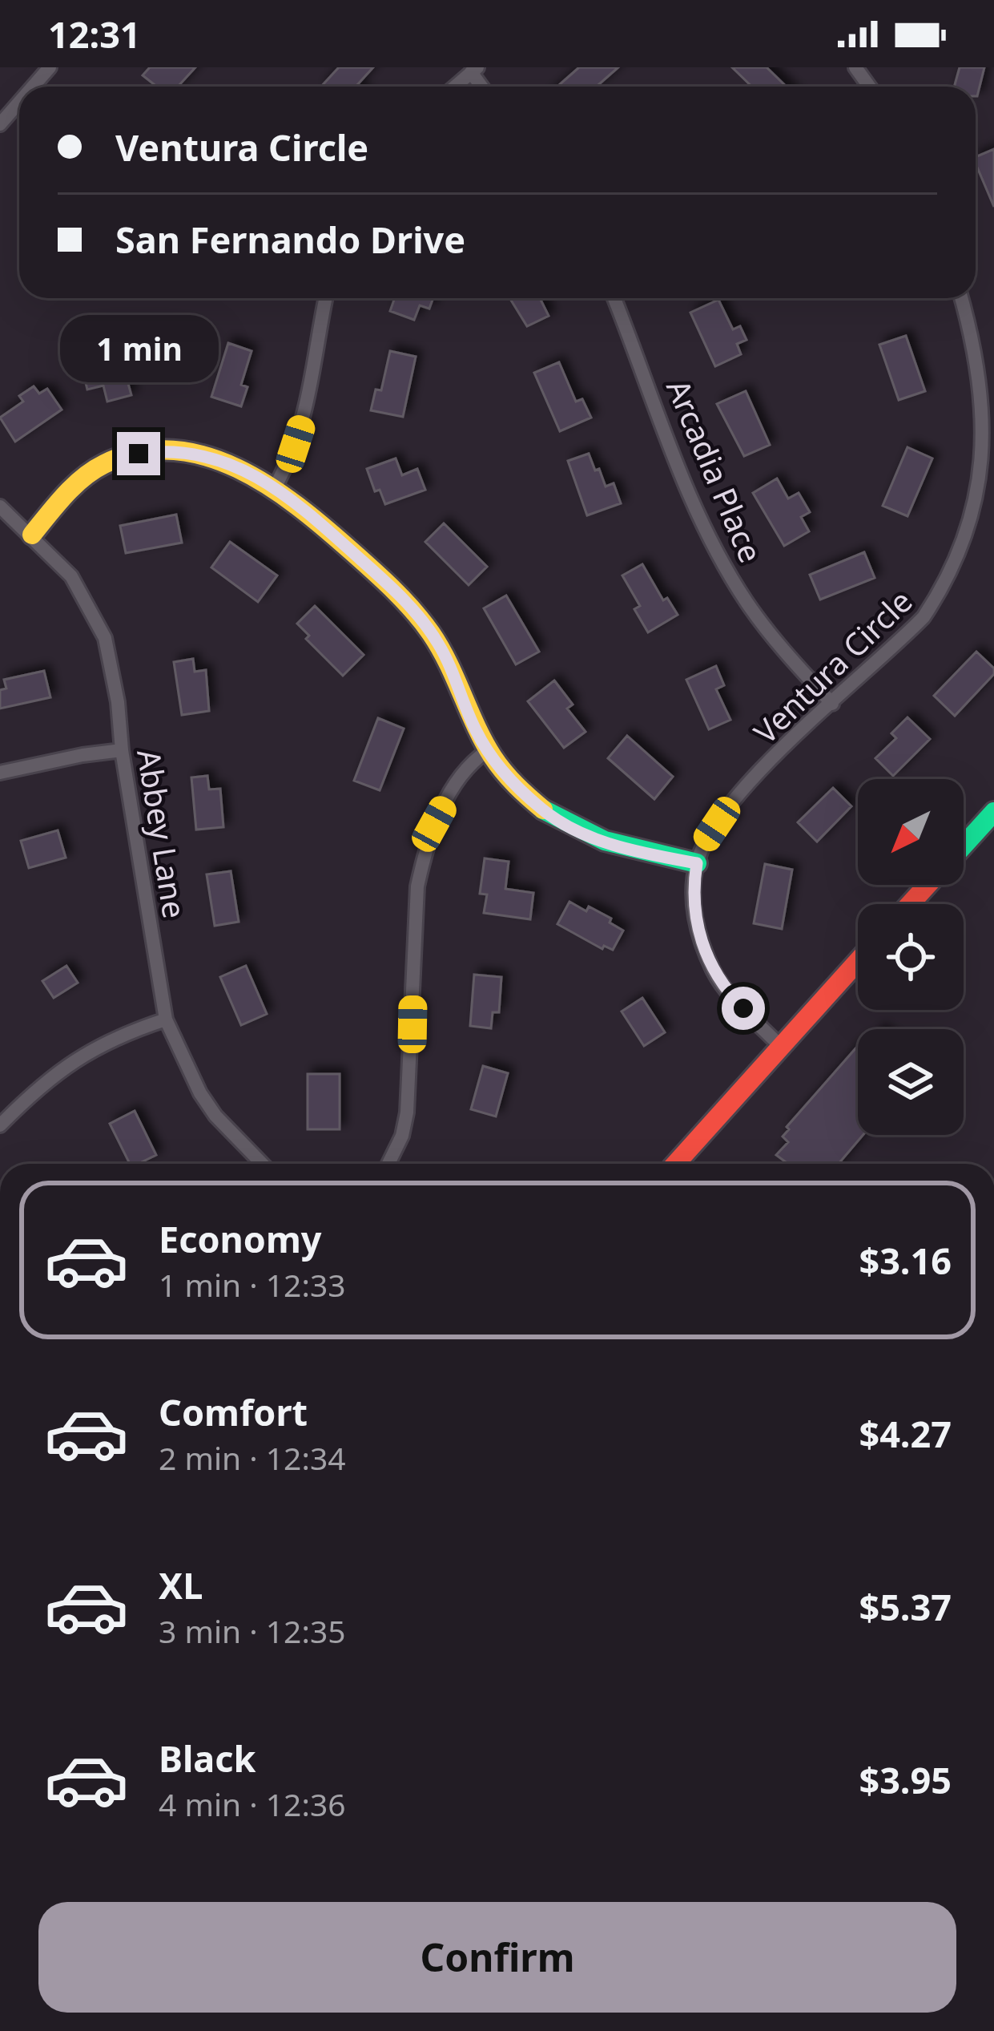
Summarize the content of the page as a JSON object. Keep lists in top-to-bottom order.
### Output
{
  "streets": {
    "street": ["Arcadia Place", "Ventura Circle", "Abbey Lane"]
  },
  "crossings": [
    ["Arcadia Place", "Ventura Circle"]
  ],
  "north": "bottom left",
  "page": {
    "status": "12:31",
    "banner": ["Ventura Circle", "San Fernando Drive"],
    "bubble": "1 min",
    "list": [
      {
        "name": "Economy",
        "note": "1 min · 12:33",
        "value": "$3.16"
      },
      {
        "name": "Comfort",
        "note": "2 min · 12:34",
        "value": "$4.27"
      },
      {
        "name": "XL",
        "note": "3 min · 12:35",
        "value": "$5.37"
      },
      {
        "name": "Black",
        "note": "4 min · 12:36",
        "value": "$3.95"
      }
    ],
    "buttons": "Confirm"
  }
}
